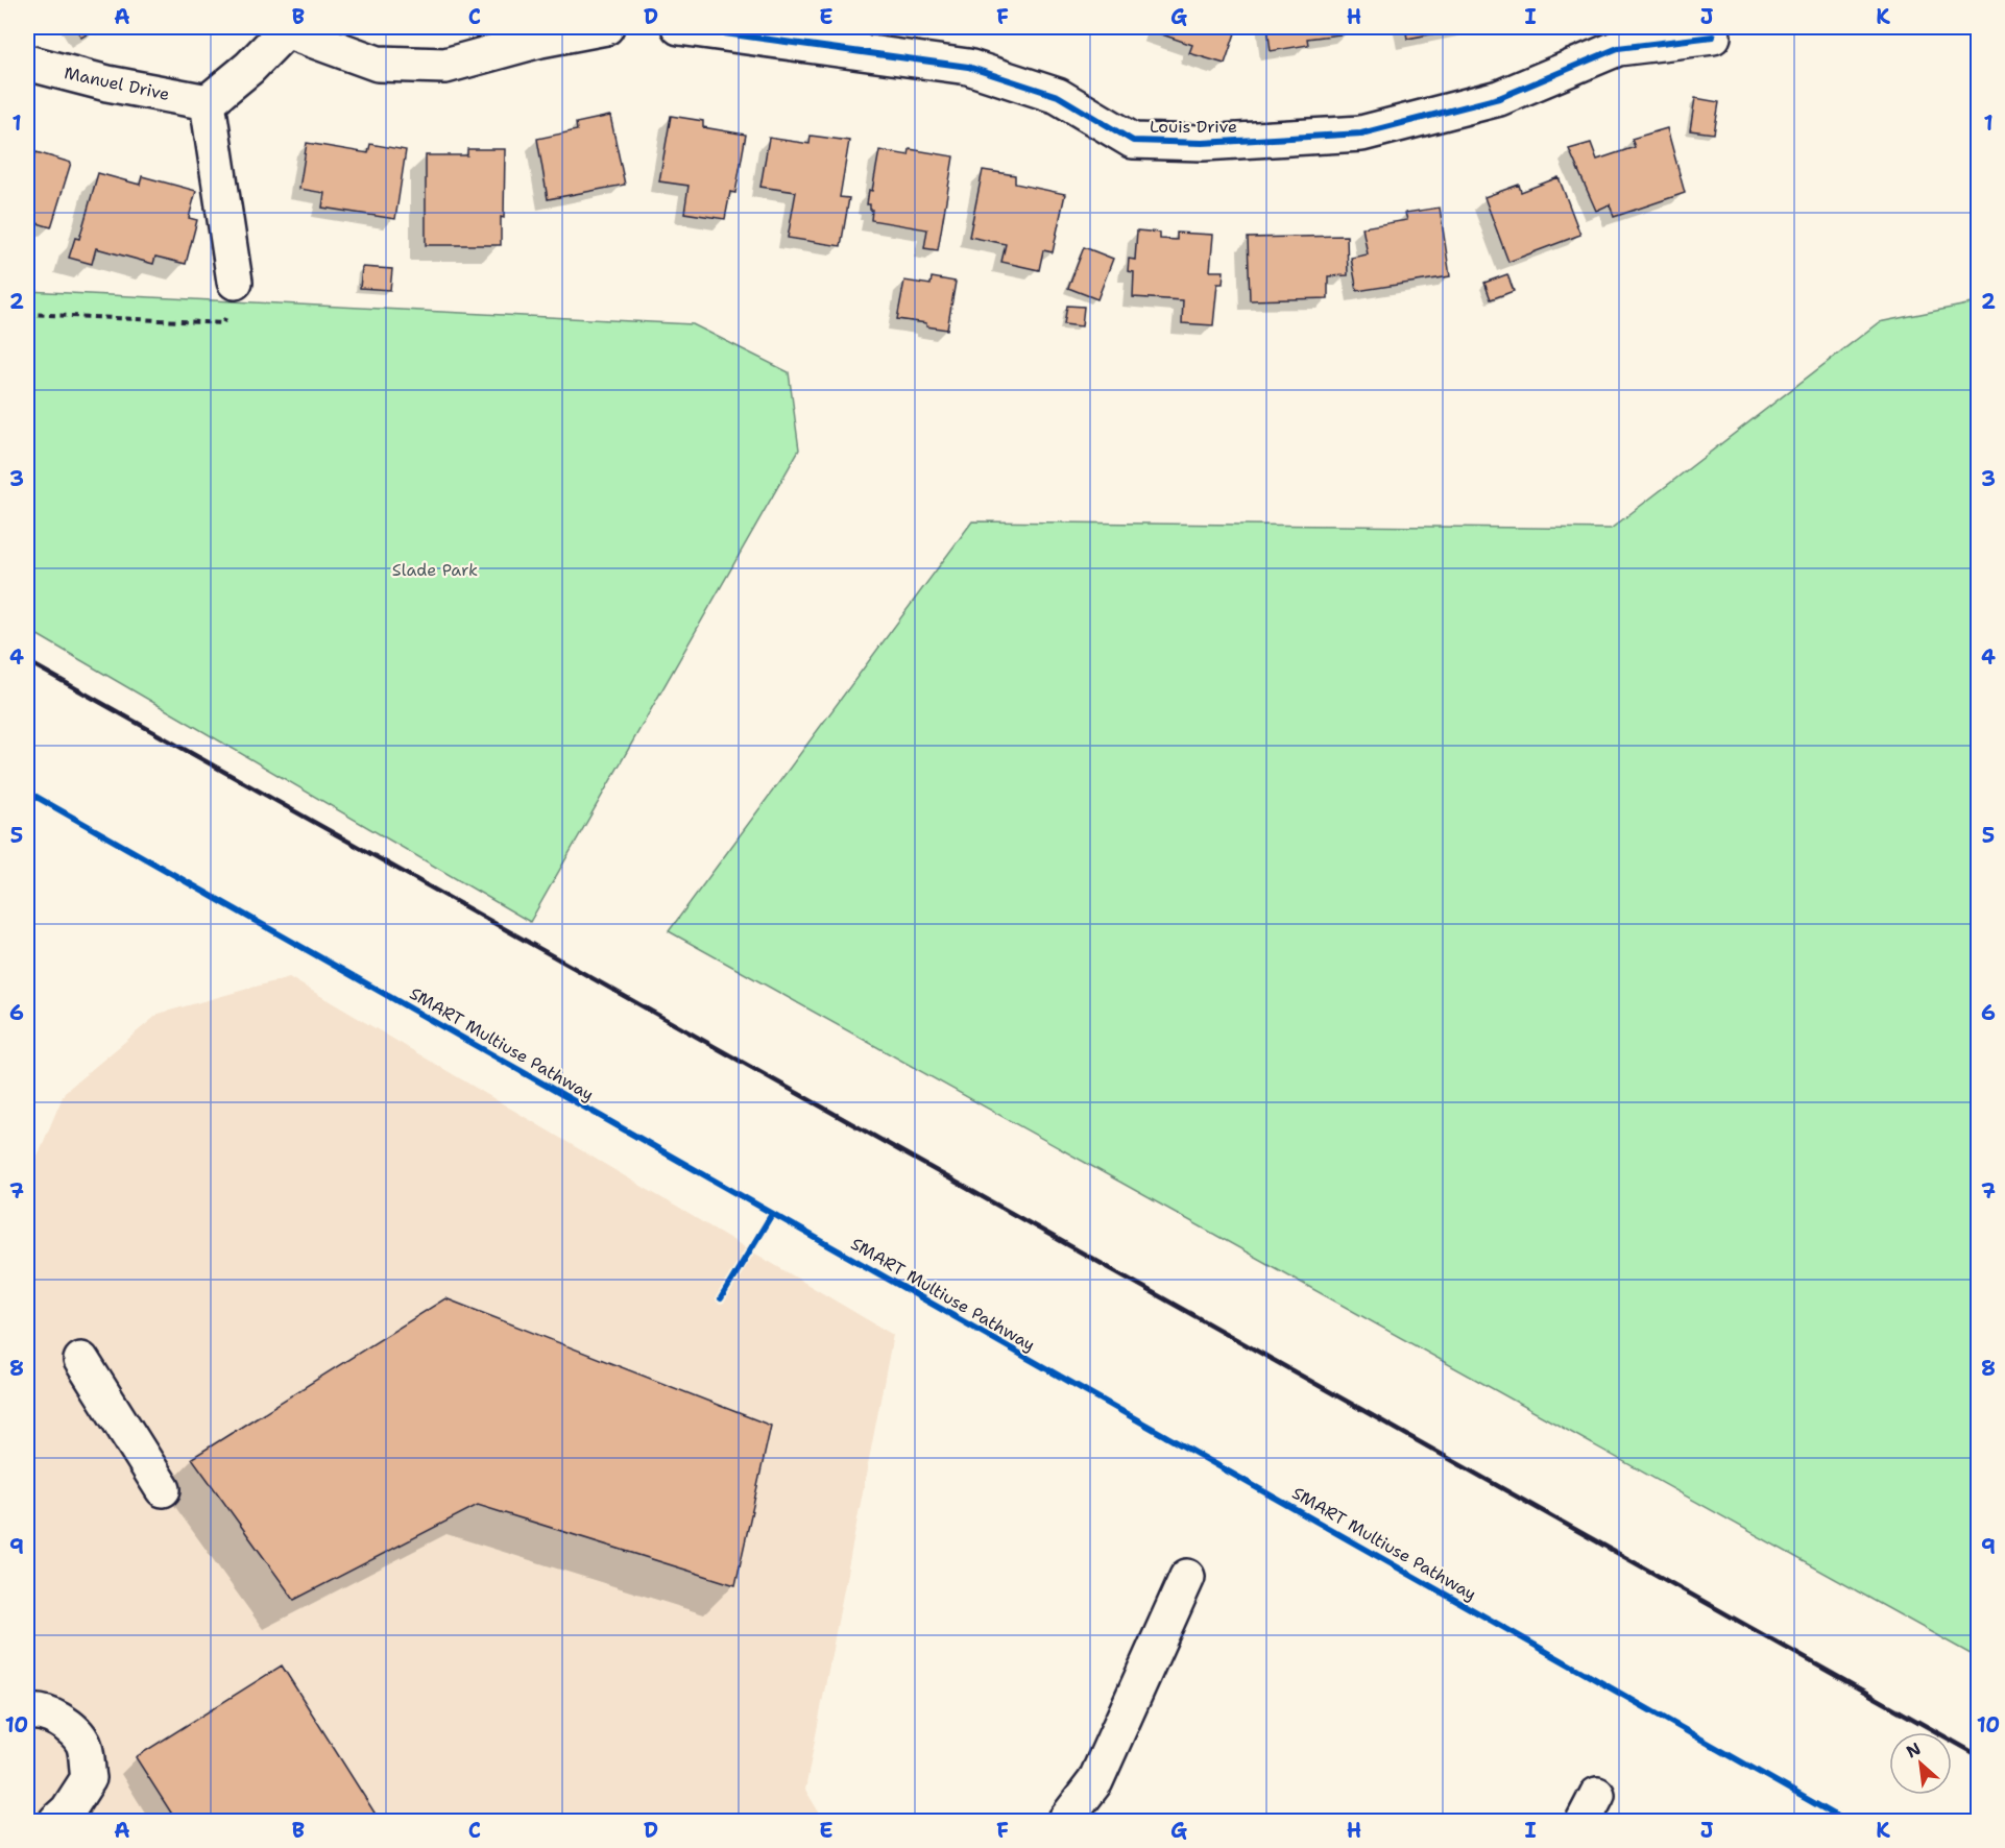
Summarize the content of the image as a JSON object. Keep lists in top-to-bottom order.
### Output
{
  "streets": {
    "street": ["Manuel Drive", "Louis Drive"],
    "cycle path": ["SMART Multiuse Pathway"]
  },
  "parks": ["Slade Park"],
  "north": "top left",
  "grid": {
    "columns": [
      "A",
      "B",
      "C",
      "D",
      "E",
      "F",
      "G",
      "H",
      "I",
      "J",
      "K"
    ],
    "rows": [
      "1",
      "2",
      "3",
      "4",
      "5",
      "6",
      "7",
      "8",
      "9",
      "10"
    ]
  }
}
